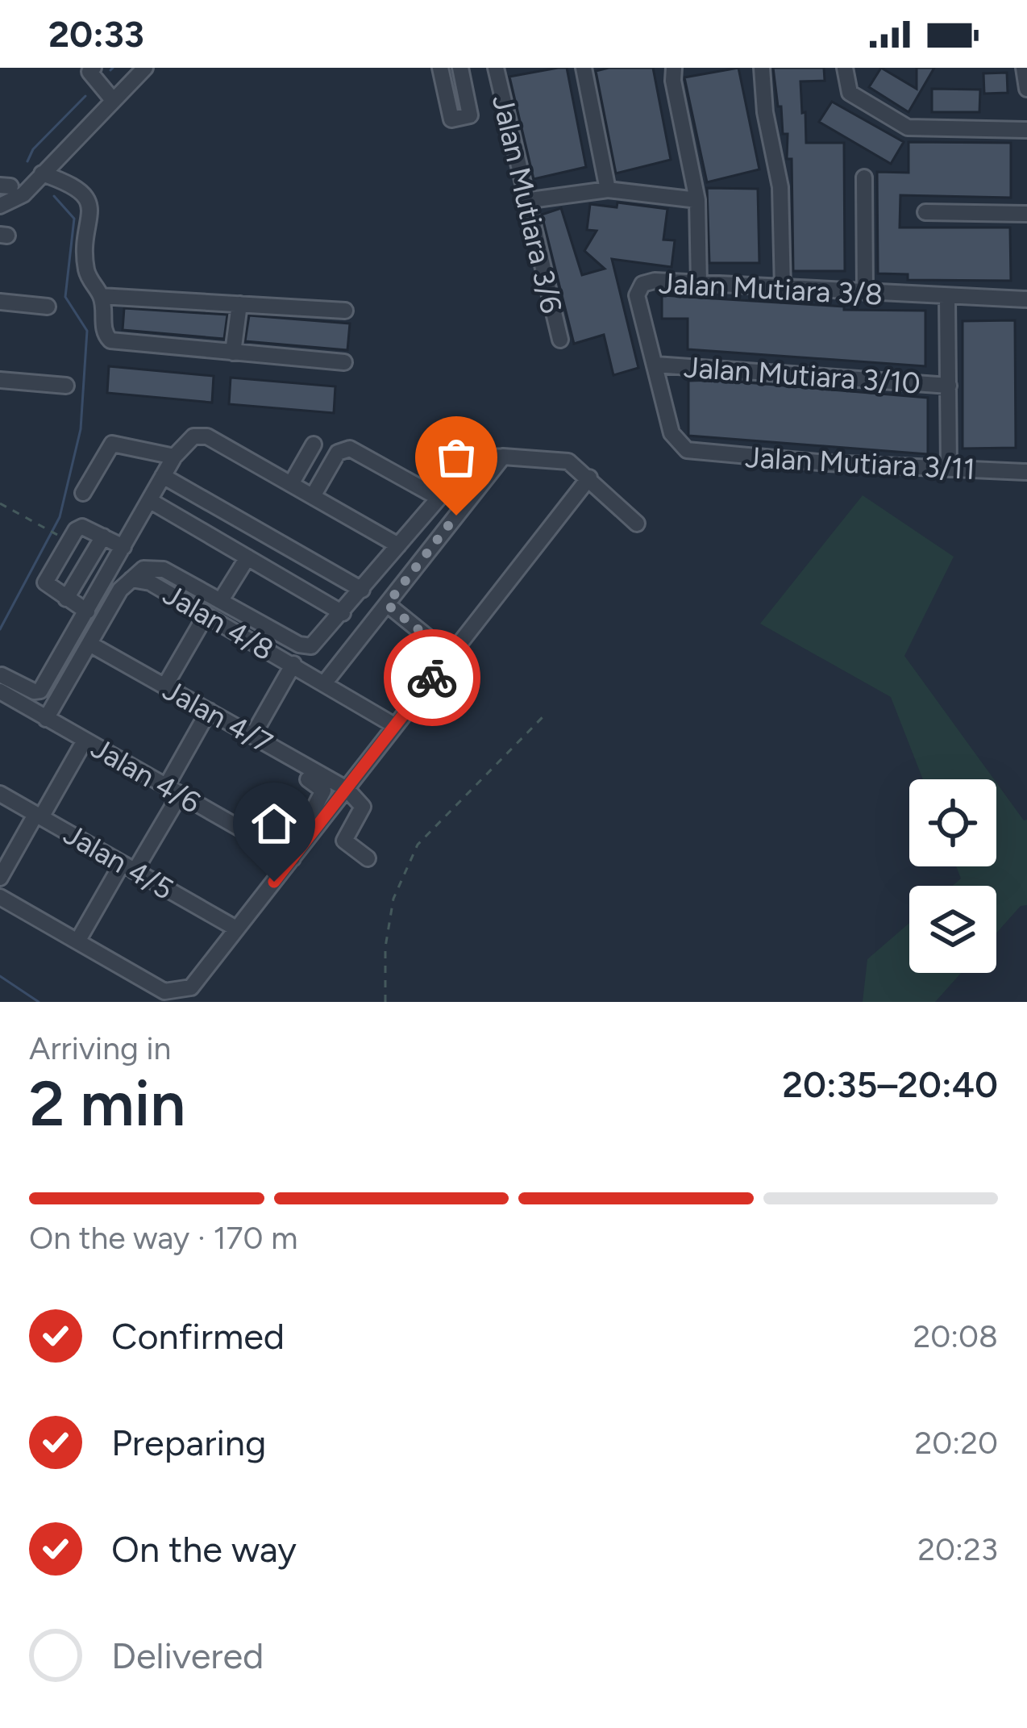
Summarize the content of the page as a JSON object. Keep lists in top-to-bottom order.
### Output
{
  "streets": {
    "street": [
      "Jalan Mutiara 3/6",
      "Jalan Mutiara 3/8",
      "Jalan Mutiara 3/10",
      "Jalan Mutiara 3/11",
      "Jalan 4/8",
      "Jalan 4/7",
      "Jalan 4/6",
      "Jalan 4/5"
    ]
  },
  "crossings": [
    ["Jalan Mutiara 3/8", "Jalan Mutiara 3/10"],
    ["Jalan Mutiara 3/8", "Jalan Mutiara 3/11"],
    ["Jalan 4/8", "Jalan 4/7"],
    ["Jalan 4/8", "Jalan 4/6"]
  ],
  "page": {
    "status": "20:33",
    "heading": ["2 min", "Arriving in", "20:35–20:40"],
    "bar": "On the way · 170 m",
    "list": [
      ["Confirmed", "20:08"],
      ["Preparing", "20:20"],
      ["On the way", "20:23"],
      "Delivered"
    ]
  }
}
